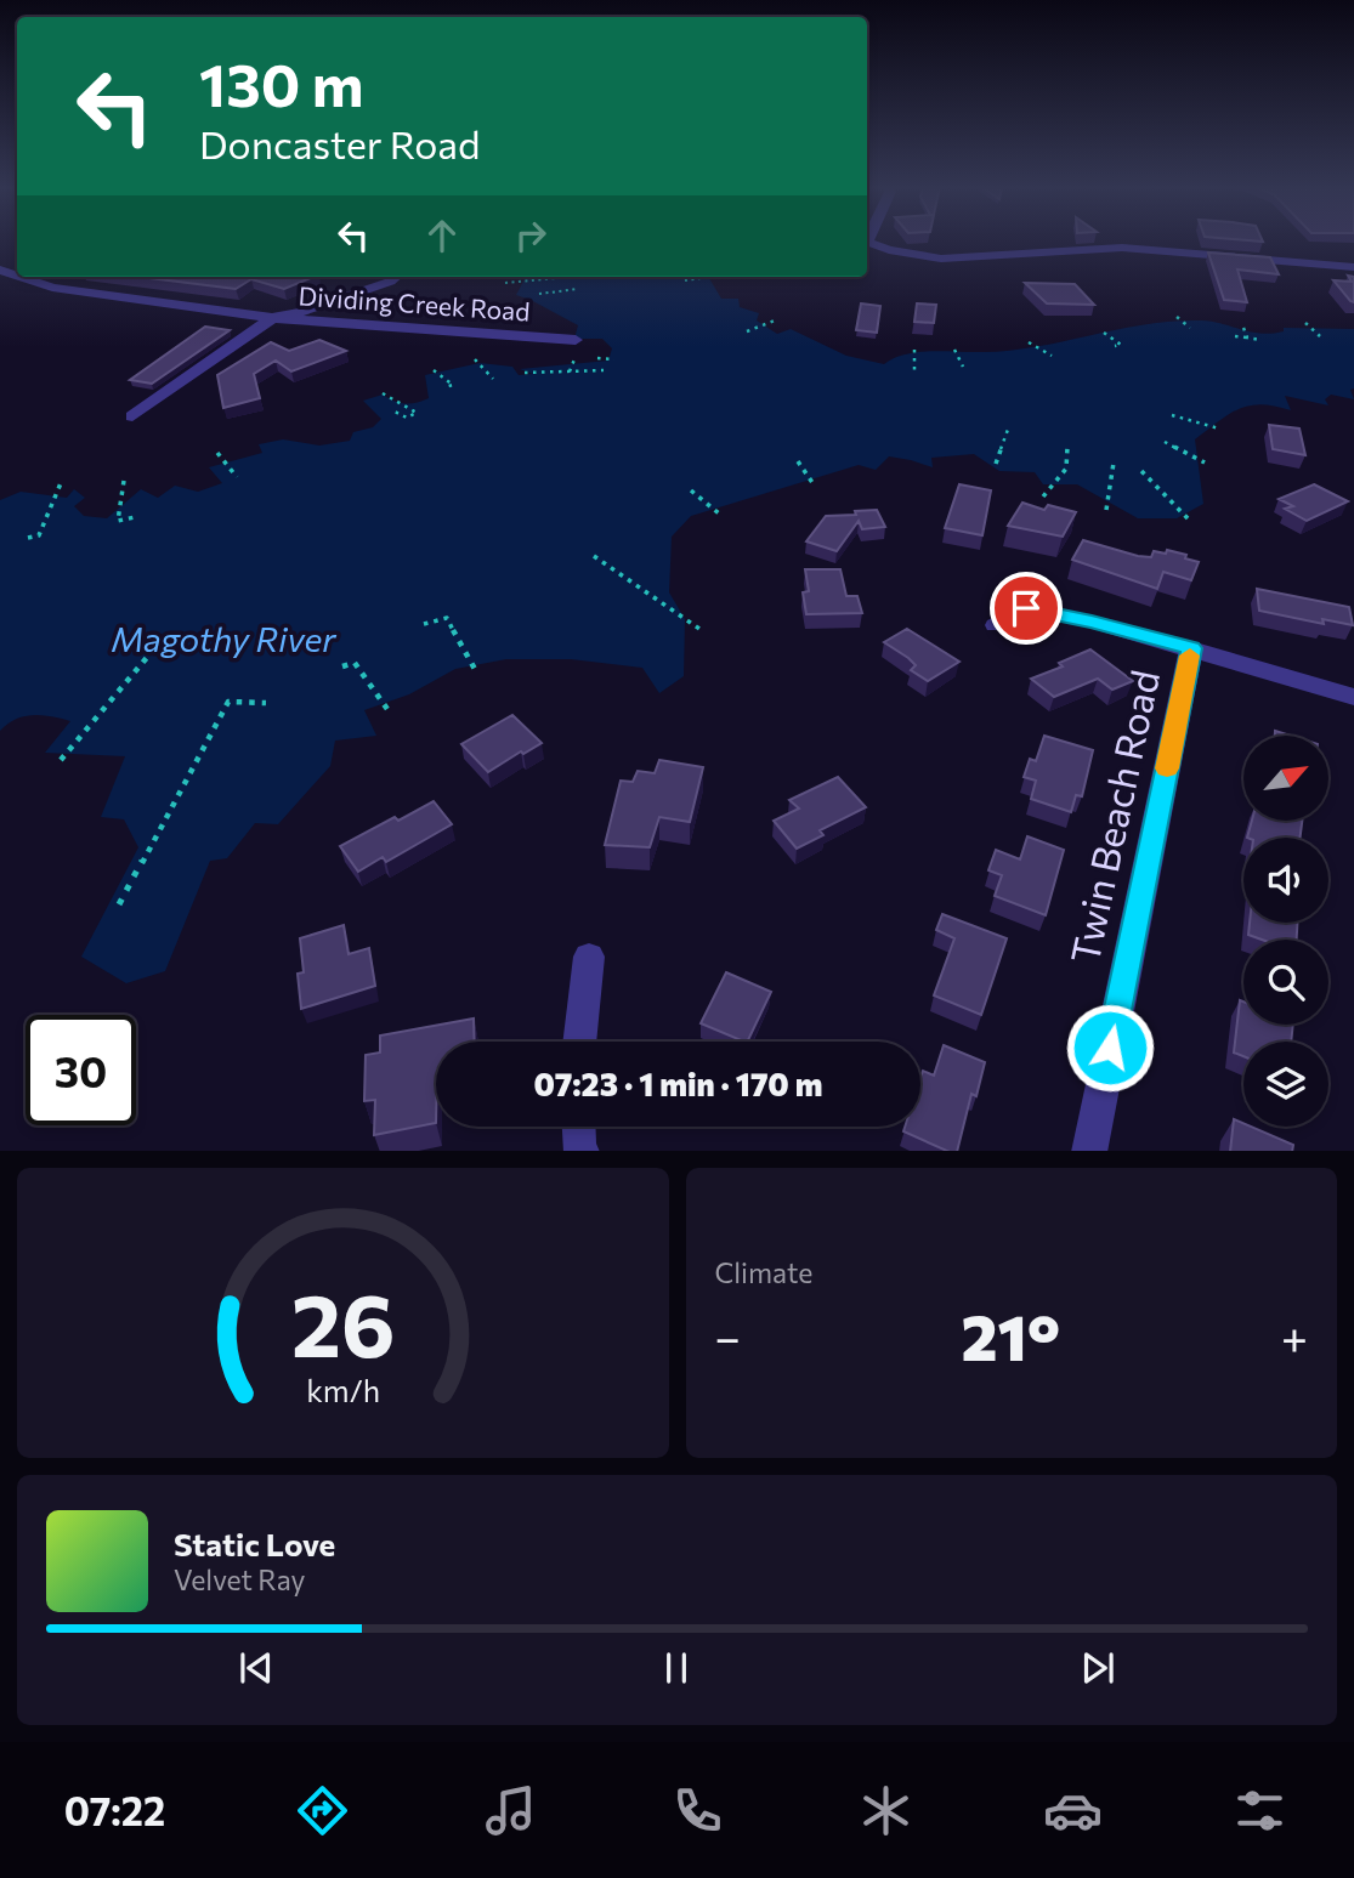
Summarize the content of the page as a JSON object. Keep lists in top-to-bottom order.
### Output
{
  "streets": {
    "street": ["Dividing Creek Road", "Twin Beach Road"]
  },
  "water": ["Magothy River"],
  "north": "top right",
  "page": {
    "turn": ["130 m", "Doncaster Road"],
    "limit": "30",
    "trip": "07:23 · 1 min · 170 m",
    "tile": "Climate",
    "heat": ["−", "21°", "+"],
    "song": ["Static Love", "Velvet Ray"],
    "tabs": "07:22",
    "gauge": ["26", "km/h"]
  }
}
